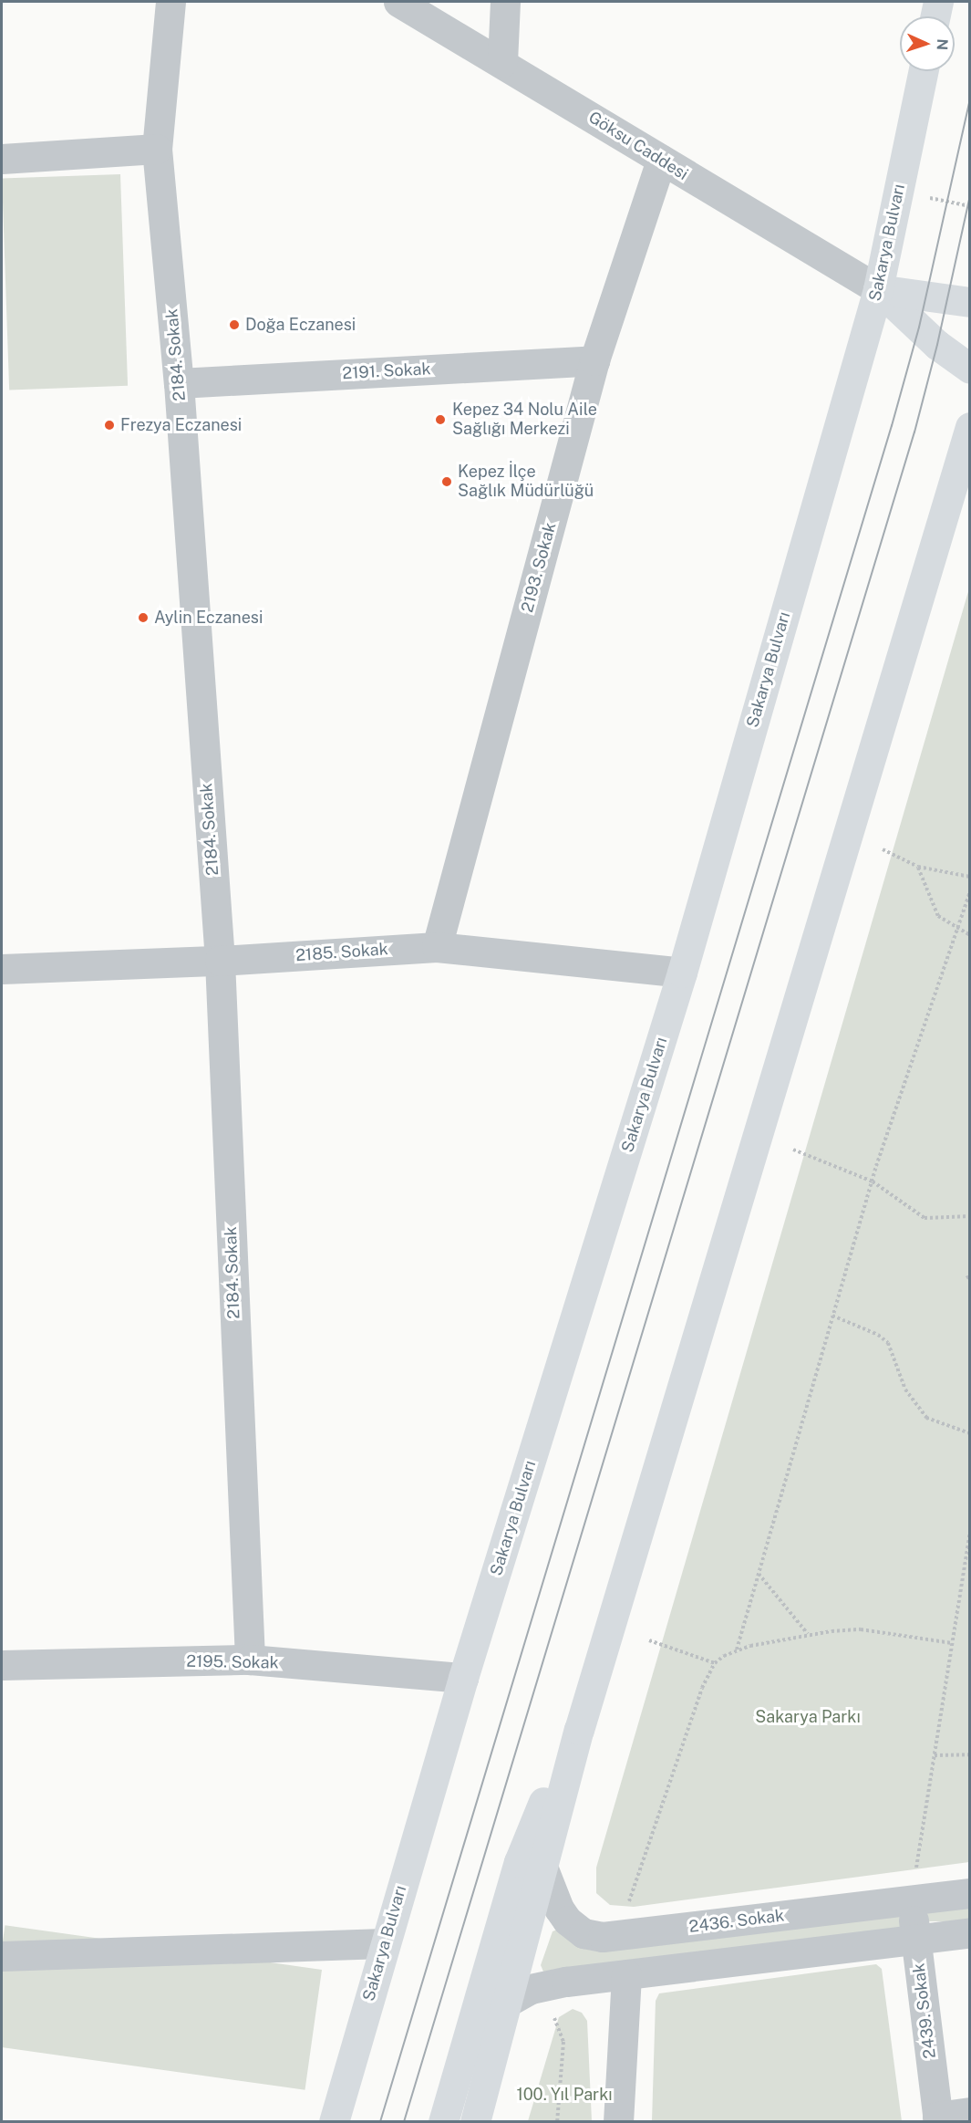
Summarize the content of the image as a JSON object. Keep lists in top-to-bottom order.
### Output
{
  "streets": {
    "main road": ["Sakarya Bulvarı"],
    "street": [
      "Göksu Caddesi",
      "2184. Sokak",
      "2191. Sokak",
      "2193. Sokak",
      "2185. Sokak",
      "2195. Sokak",
      "2436. Sokak",
      "2439. Sokak"
    ]
  },
  "crossings": [
    ["Göksu Caddesi", "Sakarya Bulvarı"],
    ["Göksu Caddesi", "2193. Sokak"],
    ["Sakarya Bulvarı", "2185. Sokak"],
    ["Sakarya Bulvarı", "2195. Sokak"],
    ["2184. Sokak", "2191. Sokak"],
    ["2184. Sokak", "2185. Sokak"],
    ["2184. Sokak", "2195. Sokak"],
    ["2191. Sokak", "2193. Sokak"],
    ["2193. Sokak", "2185. Sokak"],
    ["2436. Sokak", "2439. Sokak"]
  ],
  "parks": ["Sakarya Parkı", "100. Yıl Parkı"],
  "places": [
    "Doğa Eczanesi",
    "Kepez 34 Nolu Aile Sağlığı Merkezi",
    "Frezya Eczanesi",
    "Kepez İlçe Sağlık Müdürlüğü",
    "Aylin Eczanesi"
  ],
  "north": "right"
}
